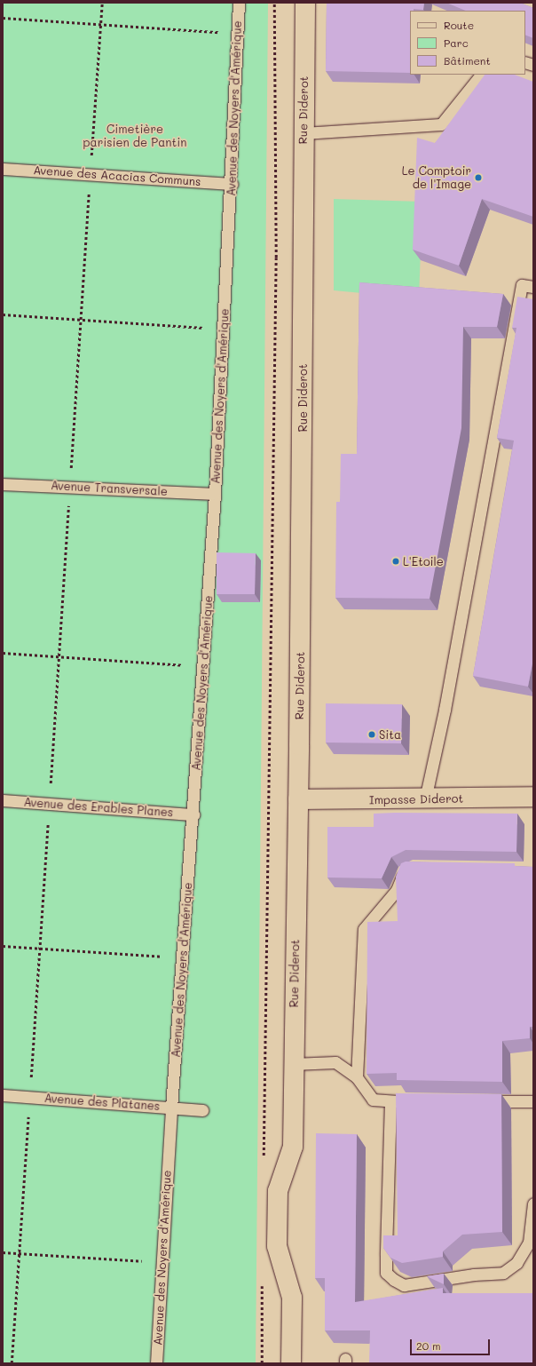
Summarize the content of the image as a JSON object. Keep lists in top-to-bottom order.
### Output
{
  "streets": {
    "street": ["Rue Diderot", "Impasse Diderot"],
    "lane": [
      "Avenue des Noyers d'Amérique",
      "Avenue des Acacias Communs",
      "Avenue Transversale",
      "Avenue des Erables Planes",
      "Avenue des Platanes"
    ]
  },
  "crossings": [
    ["Avenue des Noyers d'Amérique", "Avenue des Acacias Communs"],
    ["Avenue des Noyers d'Amérique", "Avenue Transversale"],
    ["Avenue des Noyers d'Amérique", "Avenue des Erables Planes"],
    ["Avenue des Noyers d'Amérique", "Avenue des Platanes"],
    ["Rue Diderot", "Impasse Diderot"]
  ],
  "parks": ["Cimetière parisien de Pantin"],
  "places": ["Le Comptoir de l'Image", "L'Etoile", "Sita"],
  "legend": ["Route", "Parc", "Bâtiment"],
  "scale_bar": "20 m"
}
